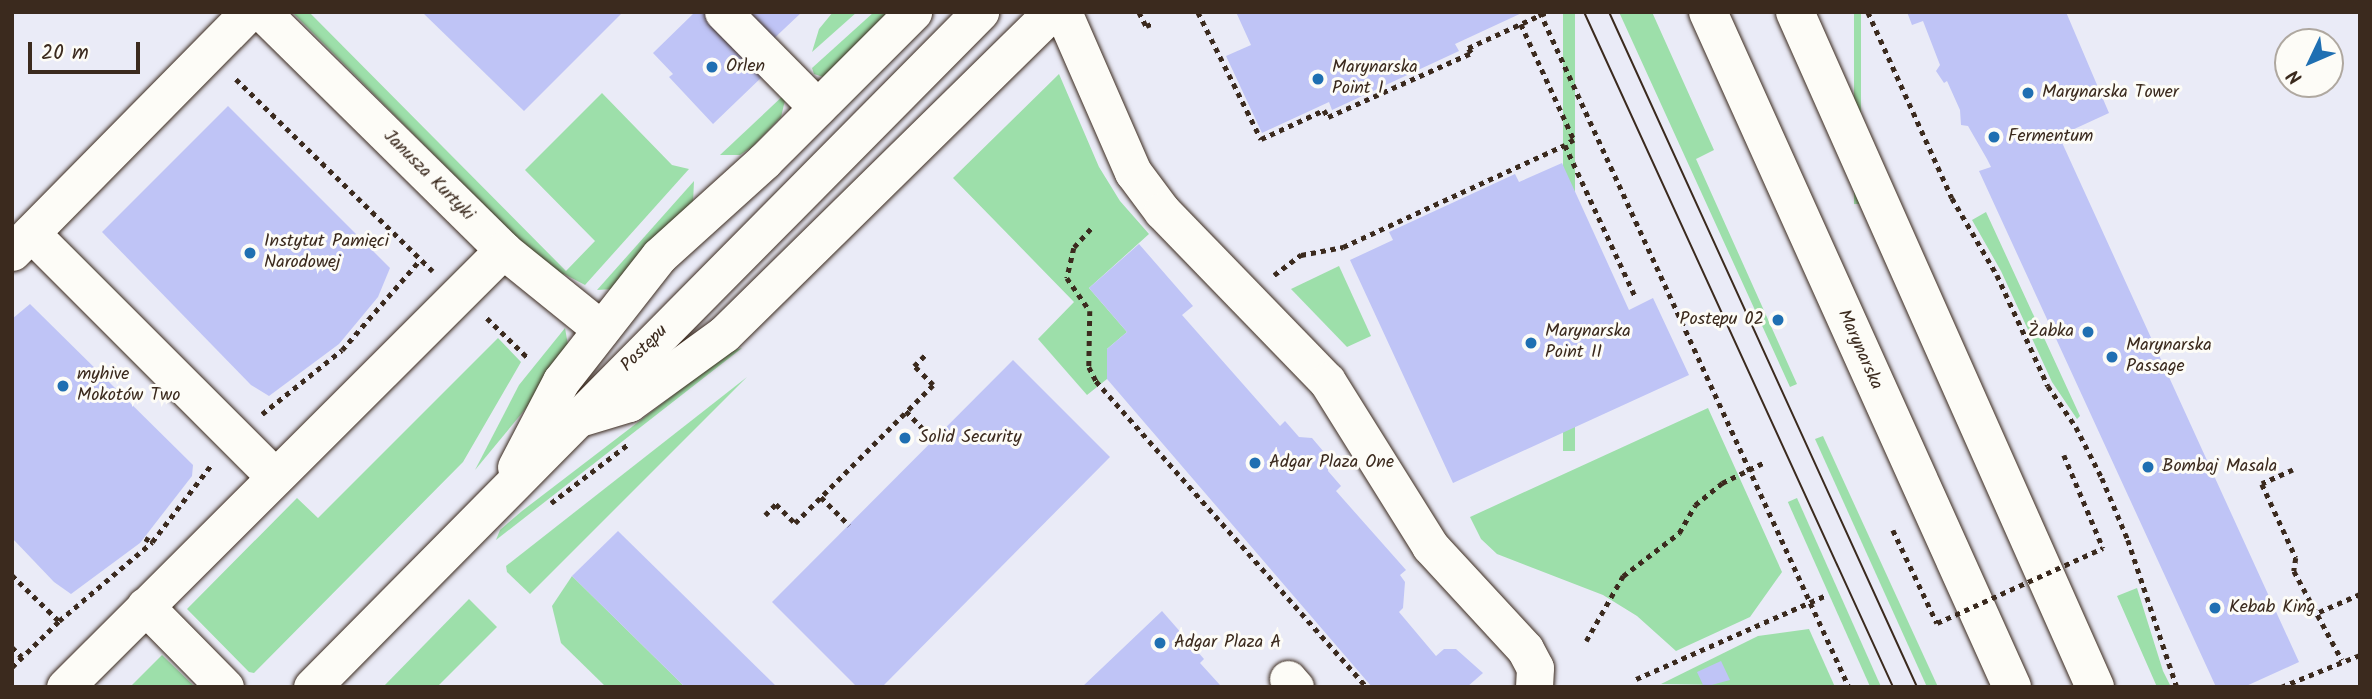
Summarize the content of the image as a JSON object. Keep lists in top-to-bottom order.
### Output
{
  "streets": {
    "main road": ["Marynarska"],
    "street": ["Janusza Kurtyki", "Postępu"]
  },
  "places": [
    "Orlen",
    "Marynarska Point I",
    "Marynarska Tower",
    "Fermentum",
    "Instytut Pamięci Narodowej",
    "Postępu 02",
    "Żabka",
    "Marynarska Point II",
    "Marynarska Passage",
    "myhive Mokotów Two",
    "Solid Security",
    "Adgar Plaza One",
    "Bombaj Masala",
    "Kebab King",
    "Adgar Plaza A"
  ],
  "scale_bar": "20 m",
  "north": "bottom left"
}
